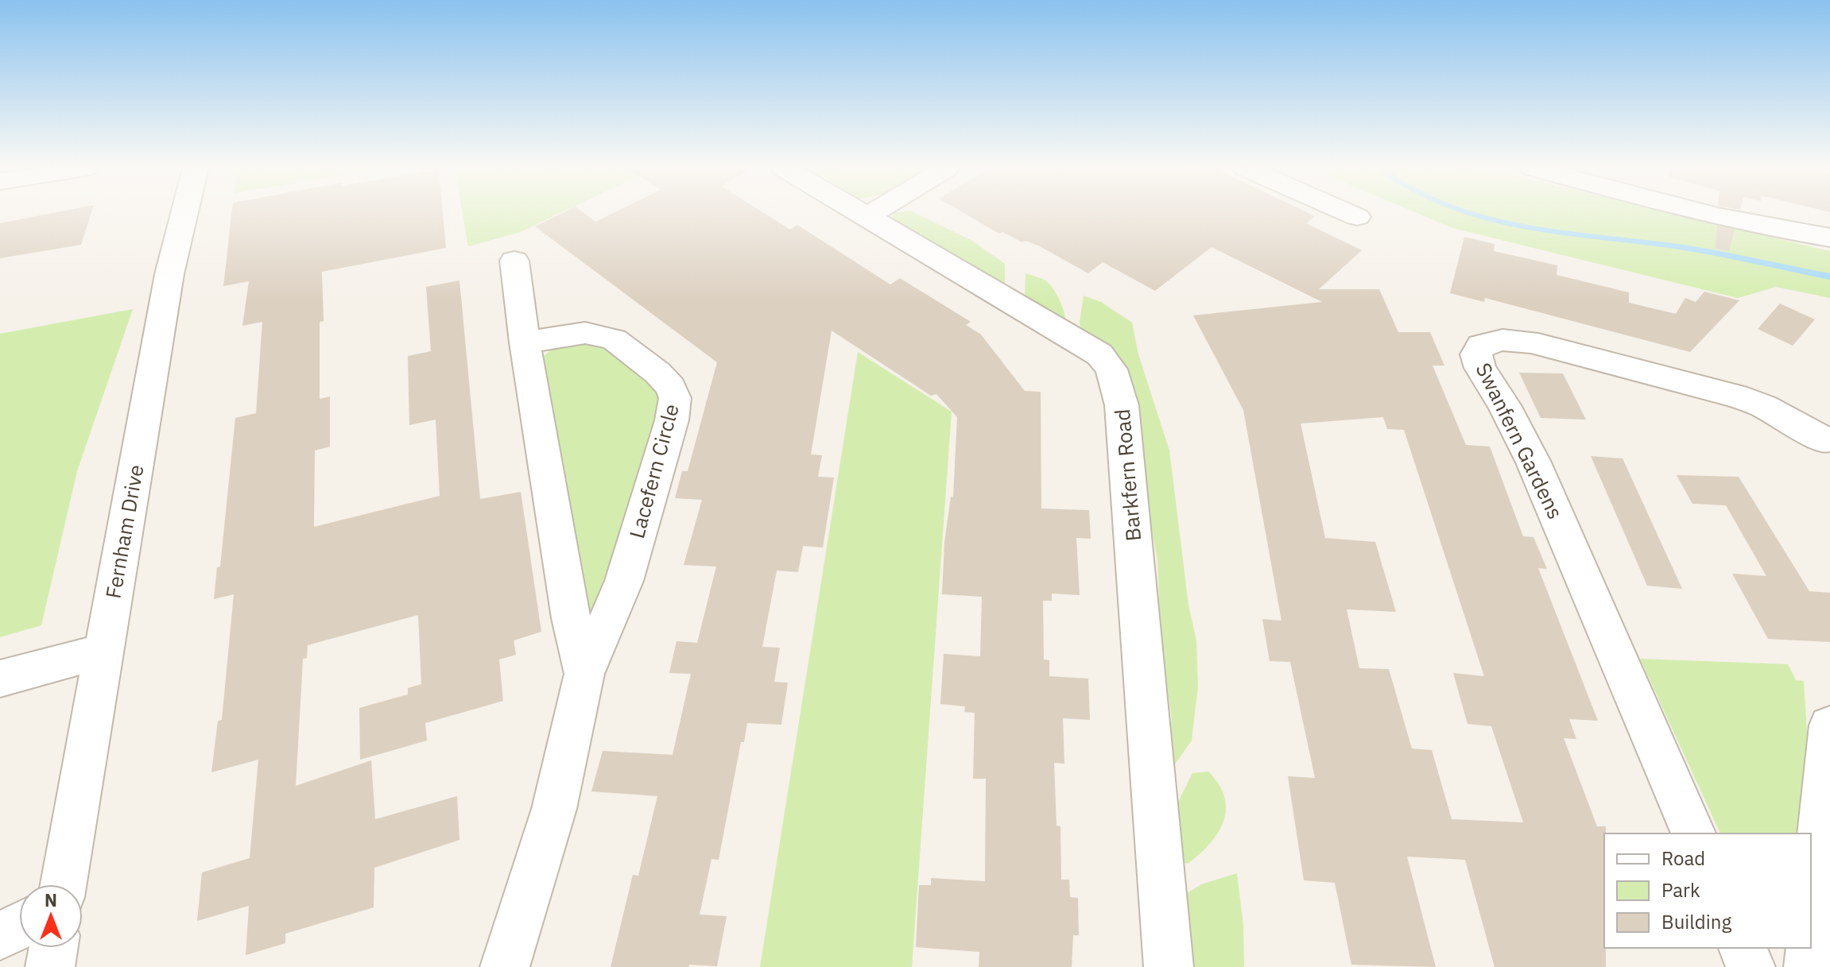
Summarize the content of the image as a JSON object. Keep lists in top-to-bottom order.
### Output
{
  "streets": {
    "street": [
      "Swanfern Gardens",
      "Lacefern Circle",
      "Barkfern Road",
      "Fernham Drive"
    ]
  },
  "legend": ["Road", "Park", "Building"],
  "north": "top"
}
